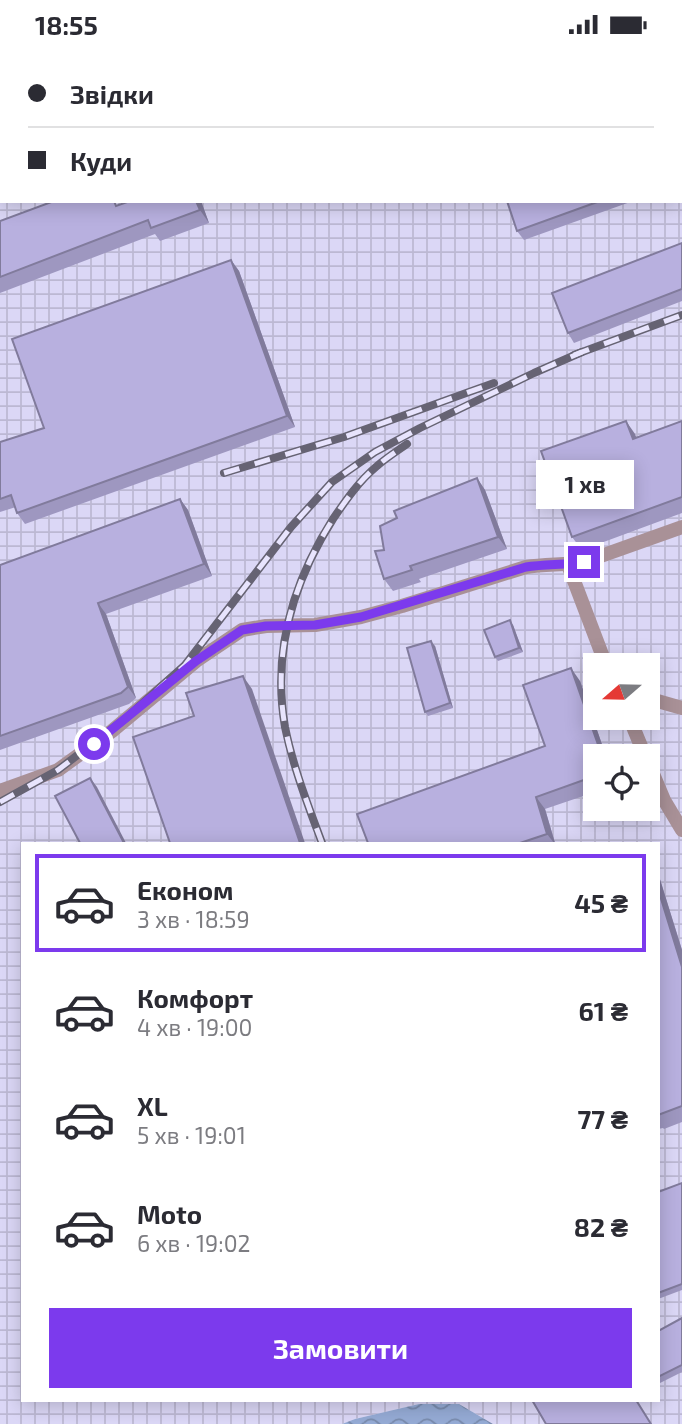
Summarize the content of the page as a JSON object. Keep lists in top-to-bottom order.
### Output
{
  "north": "left",
  "page": {
    "status": "18:55",
    "banner": ["Звідки", "Куди"],
    "bubble": "1 хв",
    "list": [
      {
        "name": "Економ",
        "note": "3 хв · 18:59",
        "value": "45 ₴"
      },
      {
        "name": "Комфорт",
        "note": "4 хв · 19:00",
        "value": "61 ₴"
      },
      {
        "name": "XL",
        "note": "5 хв · 19:01",
        "value": "77 ₴"
      },
      {
        "name": "Moto",
        "note": "6 хв · 19:02",
        "value": "82 ₴"
      }
    ],
    "buttons": "Замовити"
  }
}
